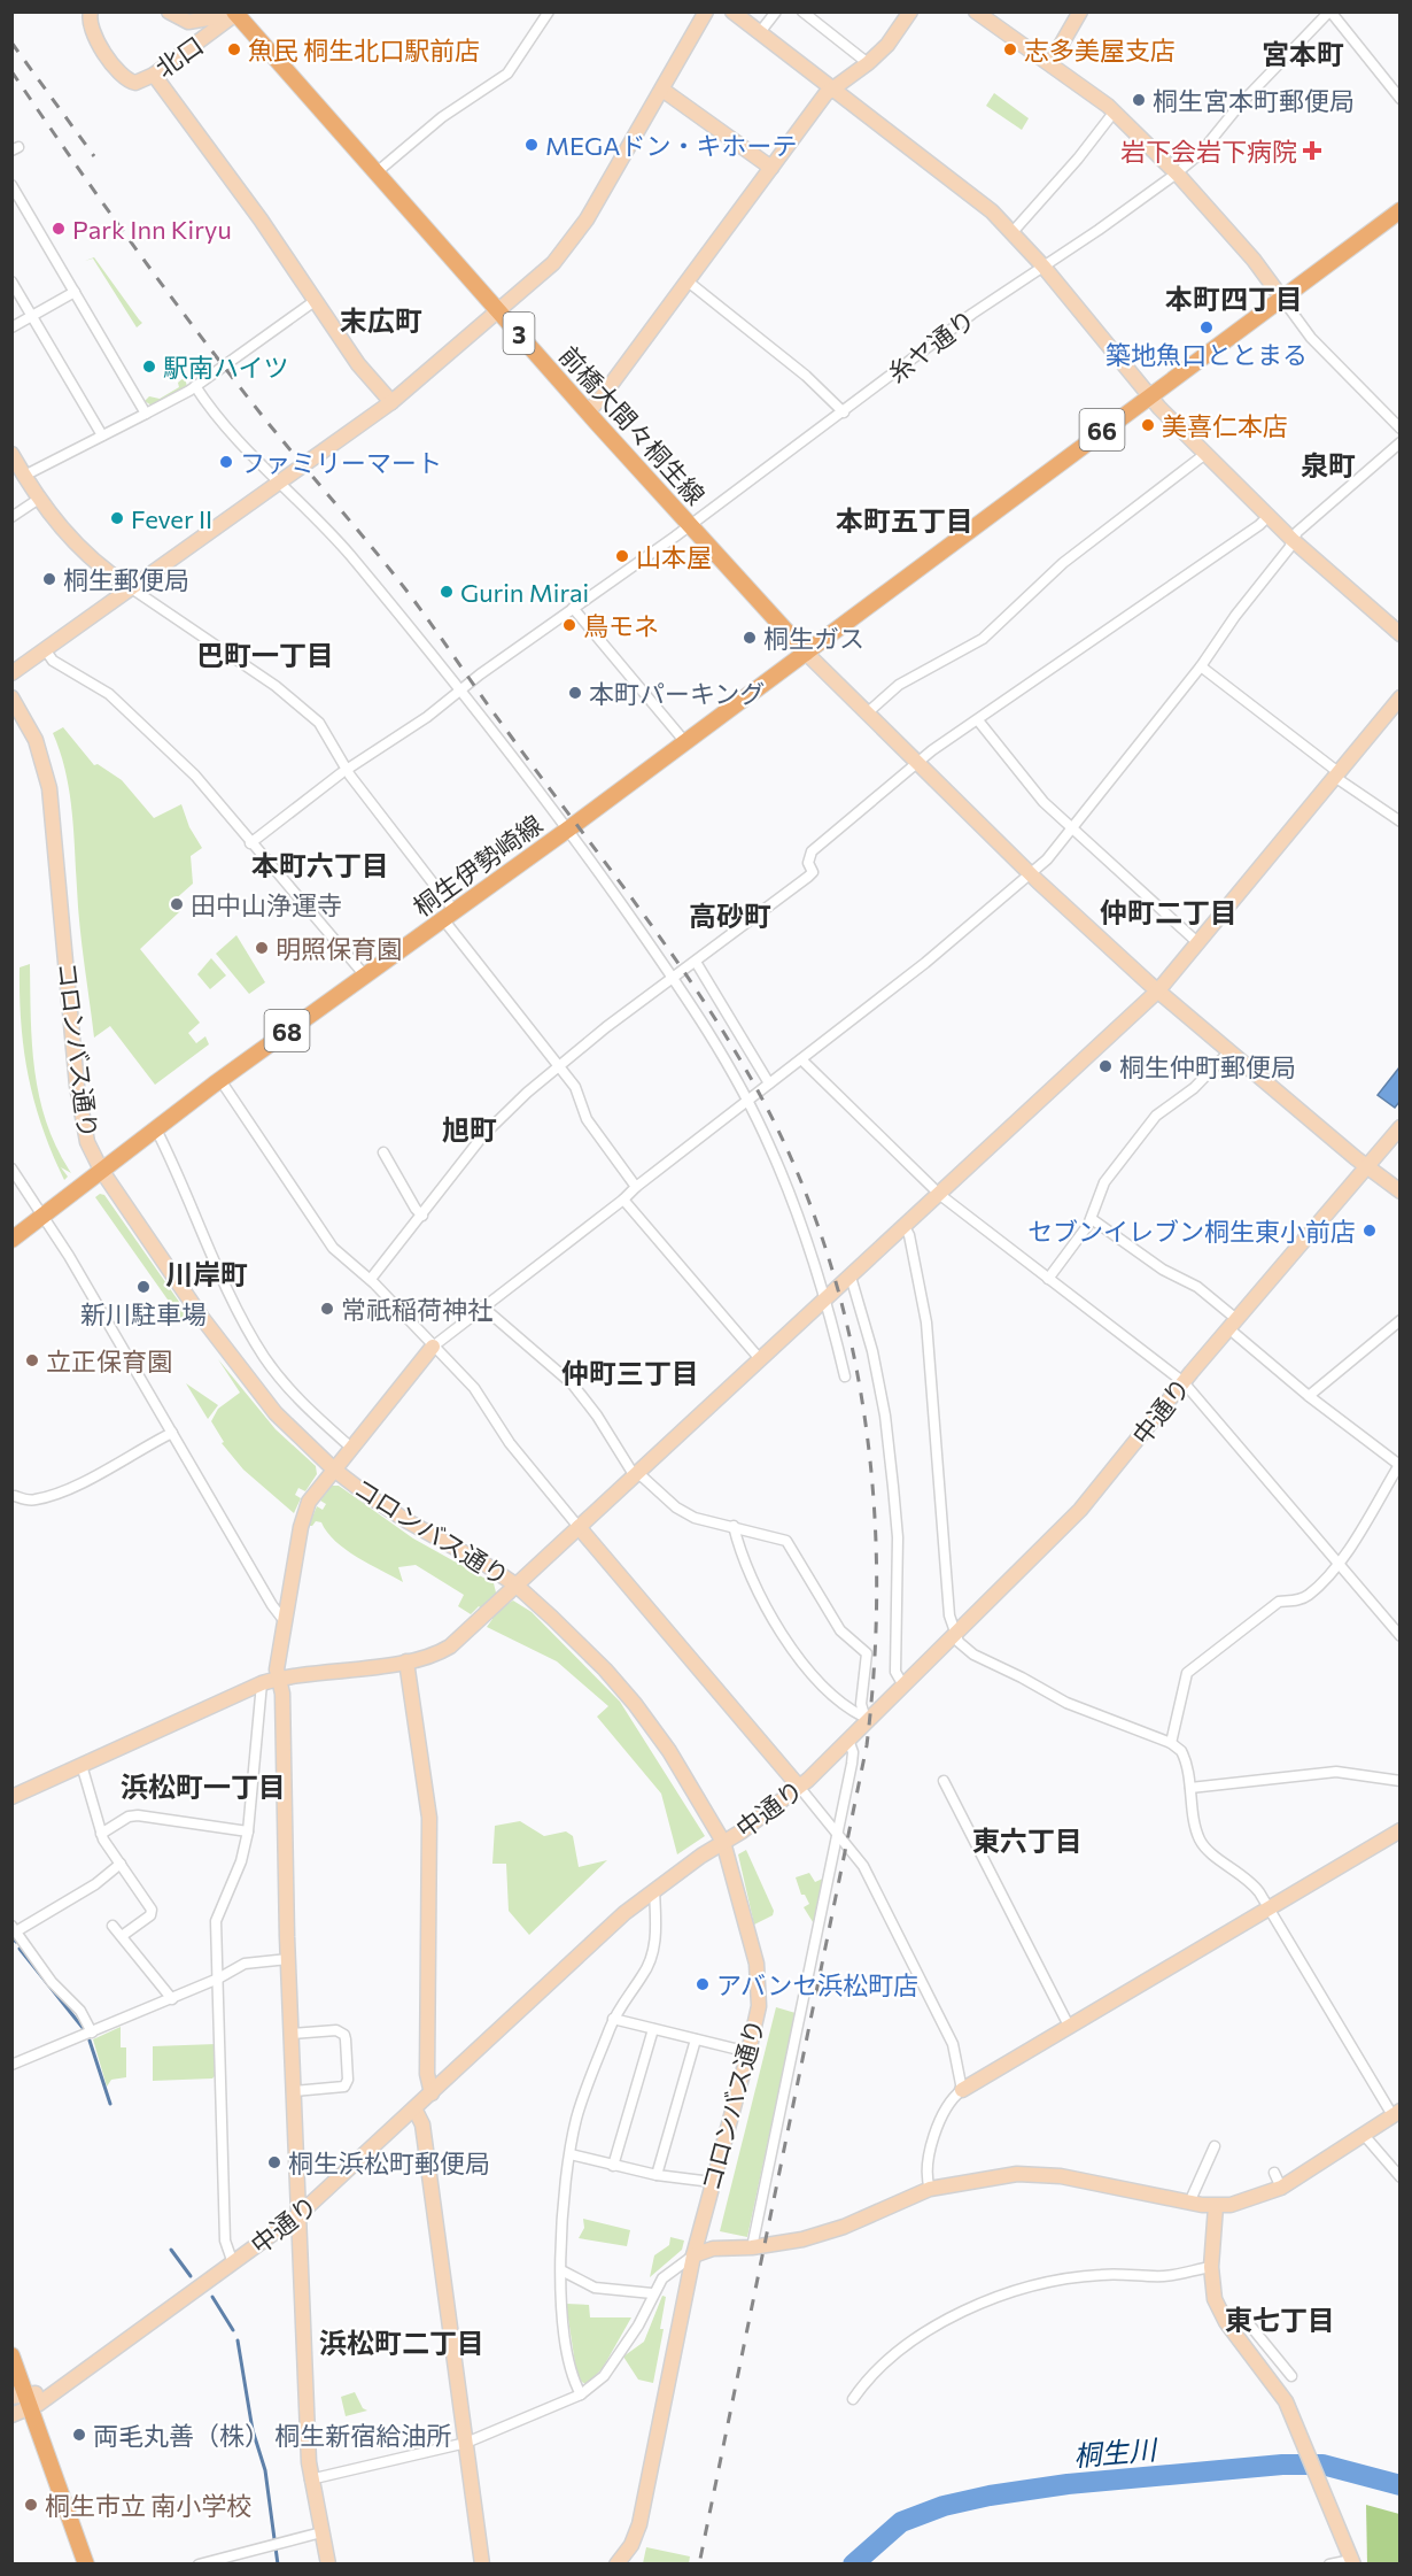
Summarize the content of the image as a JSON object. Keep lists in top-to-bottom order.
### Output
{
  "streets": {
    "main road": [
      "3",
      "前橋大間々桐生線",
      "66",
      "桐生伊勢崎線",
      "68"
    ],
    "street": [
      "北口",
      "糸ヤ通り",
      "コロンバス通り",
      "中通り"
    ]
  },
  "crossings": [
    ["北口", "前橋大間々桐生線"],
    ["糸ヤ通り", "前橋大間々桐生線"],
    ["前橋大間々桐生線", "66"],
    ["前橋大間々桐生線", "桐生伊勢崎線"],
    ["66", "桐生伊勢崎線"],
    ["桐生伊勢崎線", "コロンバス通り"],
    ["コロンバス通り", "中通り"]
  ],
  "districts": [
    "宮本町",
    "本町四丁目",
    "末広町",
    "泉町",
    "本町五丁目",
    "巴町一丁目",
    "本町六丁目",
    "仲町二丁目",
    "高砂町",
    "旭町",
    "川岸町",
    "仲町三丁目",
    "浜松町一丁目",
    "東六丁目",
    "東七丁目",
    "浜松町二丁目"
  ],
  "water": ["桐生川"],
  "places": {
    "other": [
      "魚民 桐生北口駅前店",
      "志多美屋支店",
      "桐生宮本町郵便局",
      "MEGAドン・キホーテ",
      "Park Inn Kiryu",
      "築地魚口ととまる",
      "駅南ハイツ",
      "美喜仁本店",
      "ファミリーマート",
      "Fever II",
      "山本屋",
      "桐生郵便局",
      "Gurin Mirai",
      "鳥モネ",
      "桐生ガス",
      "本町パーキング",
      "田中山浄運寺",
      "明照保育園",
      "桐生仲町郵便局",
      "セブンイレブン桐生東小前店",
      "新川駐車場",
      "常祇稲荷神社",
      "立正保育園",
      "アバンセ浜松町店",
      "桐生浜松町郵便局",
      "両毛丸善（株） 桐生新宿給油所",
      "桐生市立 南小学校"
    ],
    "health": ["岩下会岩下病院"]
  }
}
